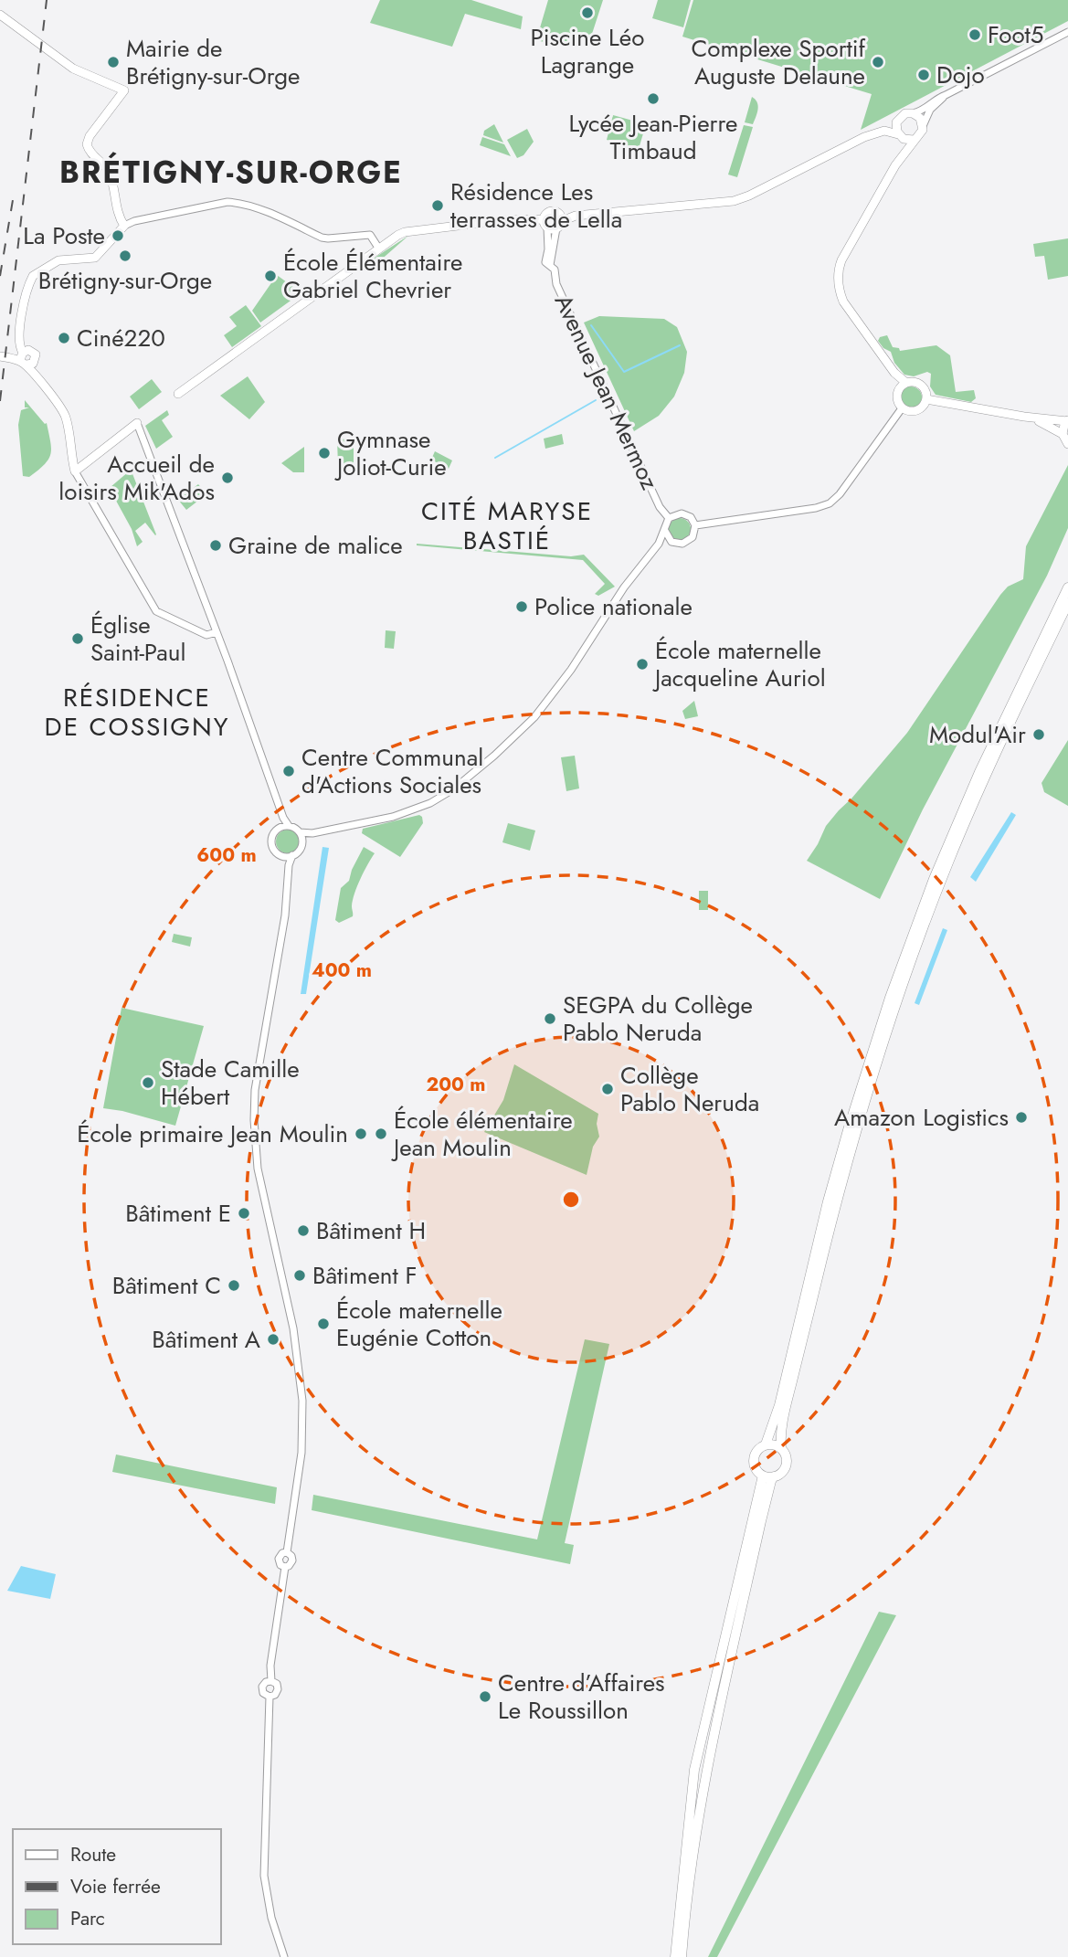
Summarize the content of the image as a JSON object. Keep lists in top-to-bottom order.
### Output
{
  "streets": {
    "street": ["Avenue Jean Mermoz"]
  },
  "districts": ["BRÉTIGNY-SUR-ORGE", "CITÉ MARYSE BASTIÉ", "RÉSIDENCE DE COSSIGNY"],
  "places": [
    "Piscine Léo Lagrange",
    "Foot5",
    "Mairie de Brétigny-sur-Orge",
    "Complexe Sportif Auguste Delaune",
    "Dojo",
    "Lycée Jean-Pierre Timbaud",
    "Résidence Les terrasses de Lella",
    "La Poste",
    "Brétigny-sur-Orge",
    "École Élémentaire Gabriel Chevrier",
    "Ciné220",
    "Gymnase Joliot-Curie",
    "Accueil de loisirs Mik'Ados",
    "Graine de malice",
    "Police nationale",
    "Église Saint-Paul",
    "École maternelle Jacqueline Auriol",
    "Modul'Air",
    "Centre Communal d'Actions Sociales",
    "SEGPA du Collège Pablo Neruda",
    "Stade Camille Hébert",
    "Collège Pablo Neruda",
    "Amazon Logistics",
    "École primaire Jean Moulin",
    "École élémentaire Jean Moulin",
    "Bâtiment E",
    "Bâtiment H",
    "Bâtiment F",
    "Bâtiment C",
    "École maternelle Eugénie Cotton",
    "Bâtiment A",
    "Centre d’Affaires Le Roussillon"
  ],
  "legend": ["Route", "Voie ferrée", "Parc"],
  "rings": ["600 m", "400 m", "200 m"]
}
